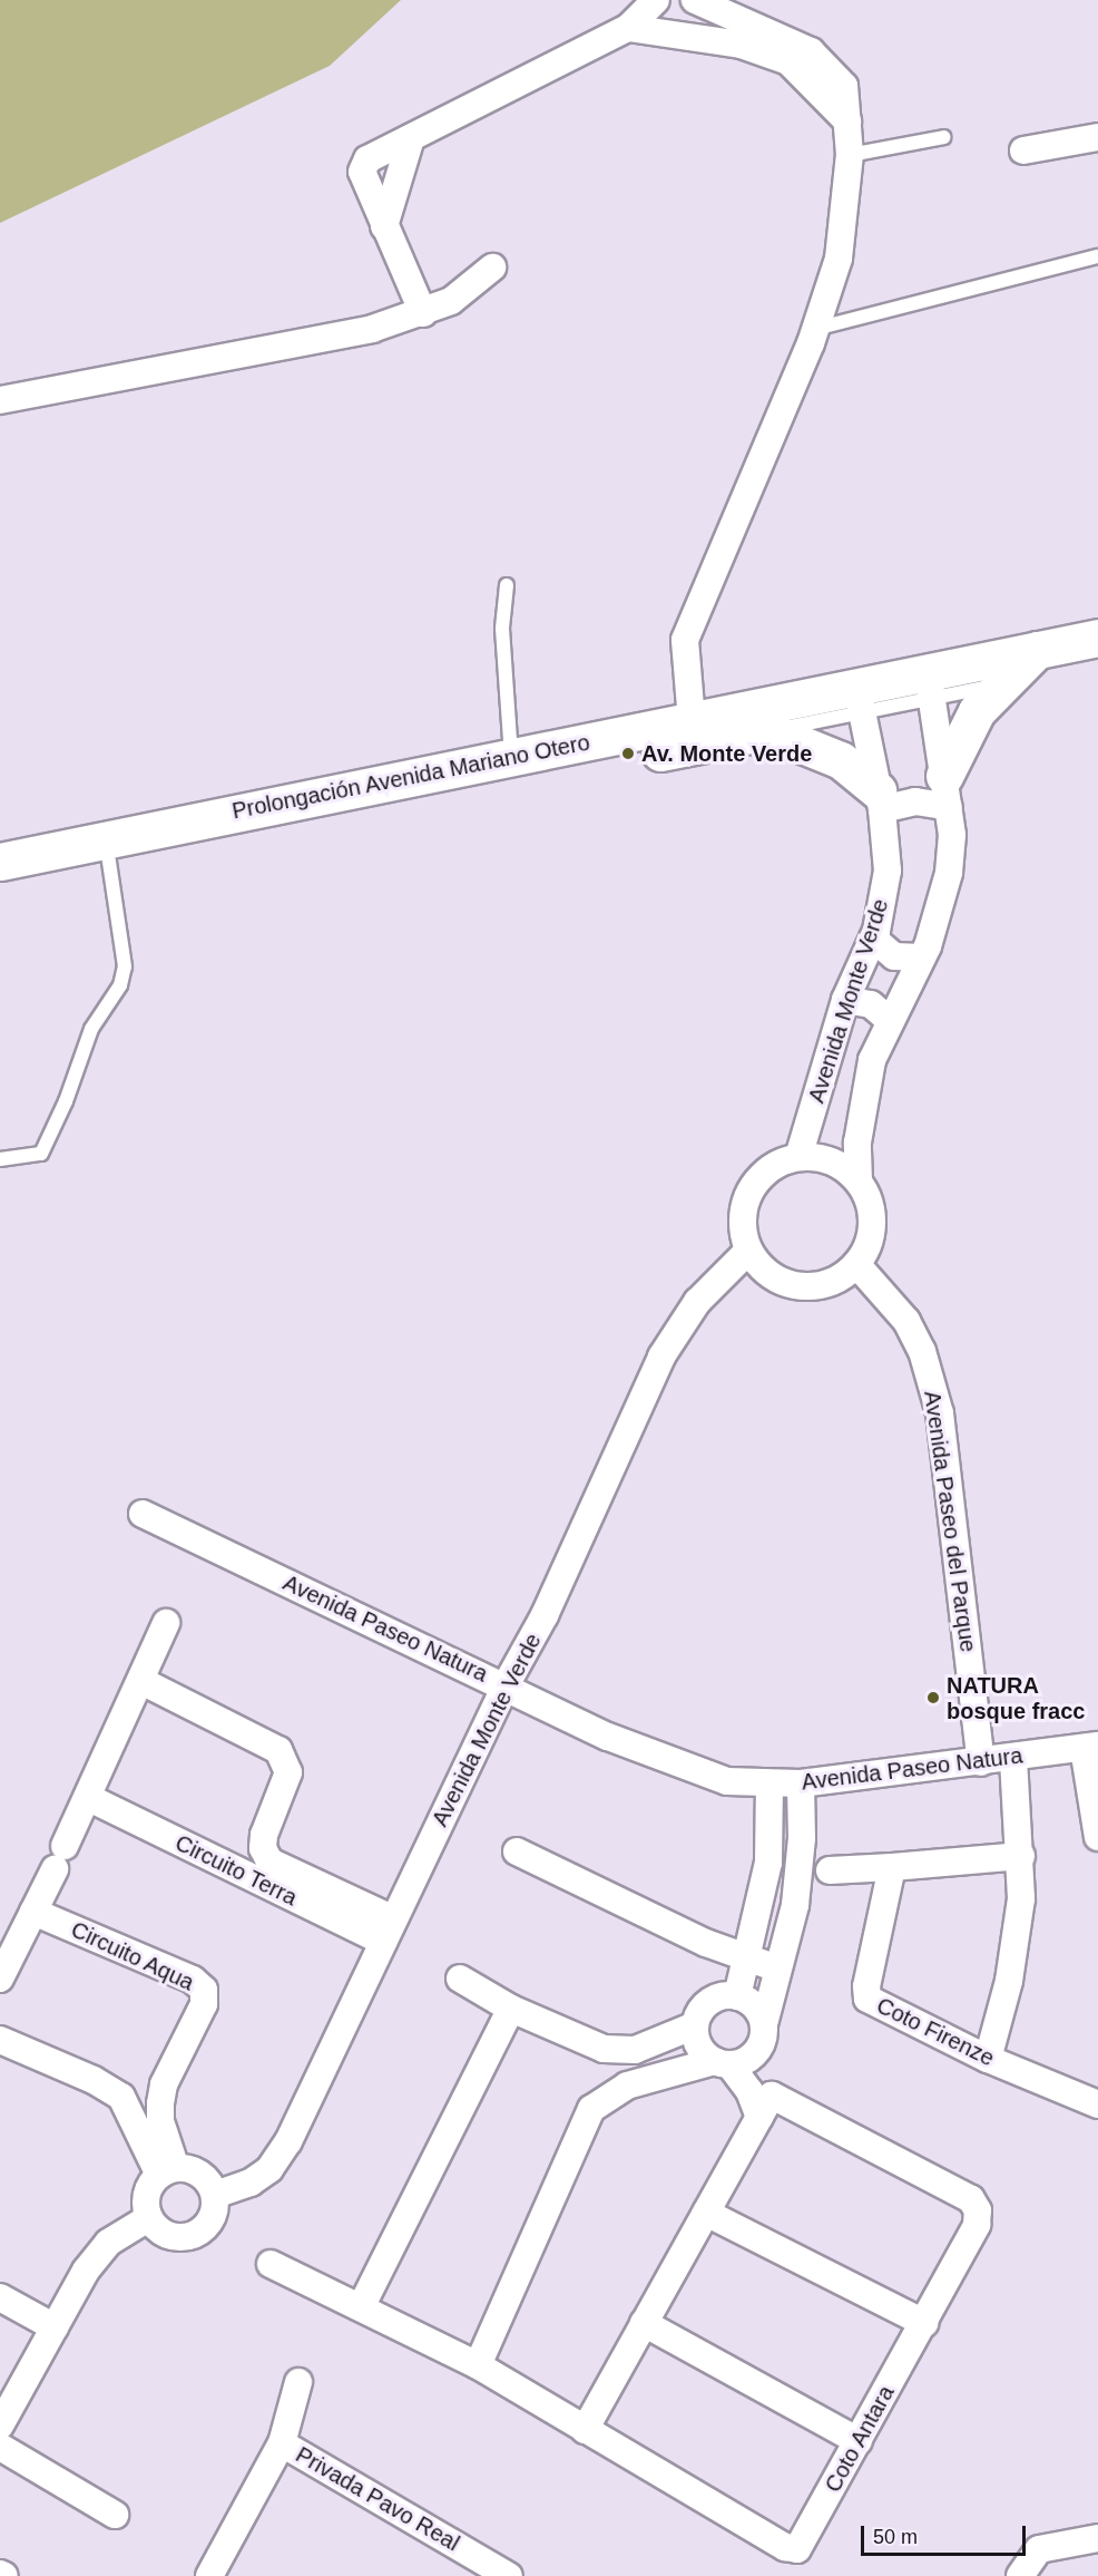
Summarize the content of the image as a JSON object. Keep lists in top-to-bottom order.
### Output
{
  "streets": {
    "street": [
      "Prolongación Avenida Mariano Otero",
      "Avenida Monte Verde",
      "Avenida Paseo del Parque",
      "Avenida Paseo Natura",
      "Circuito Terra",
      "Circuito Aqua",
      "Coto Firenze",
      "Coto Antara",
      "Privada Pavo Real"
    ]
  },
  "crossings": [
    ["Prolongación Avenida Mariano Otero", "Avenida Monte Verde"],
    ["Avenida Monte Verde", "Avenida Paseo del Parque"],
    ["Avenida Monte Verde", "Avenida Paseo Natura"],
    ["Avenida Monte Verde", "Circuito Terra"],
    ["Avenida Monte Verde", "Circuito Aqua"],
    ["Avenida Paseo del Parque", "Avenida Paseo Natura"]
  ],
  "places": ["Av. Monte Verde", "NATURA bosque fracc"],
  "scale_bar": "50 m"
}
